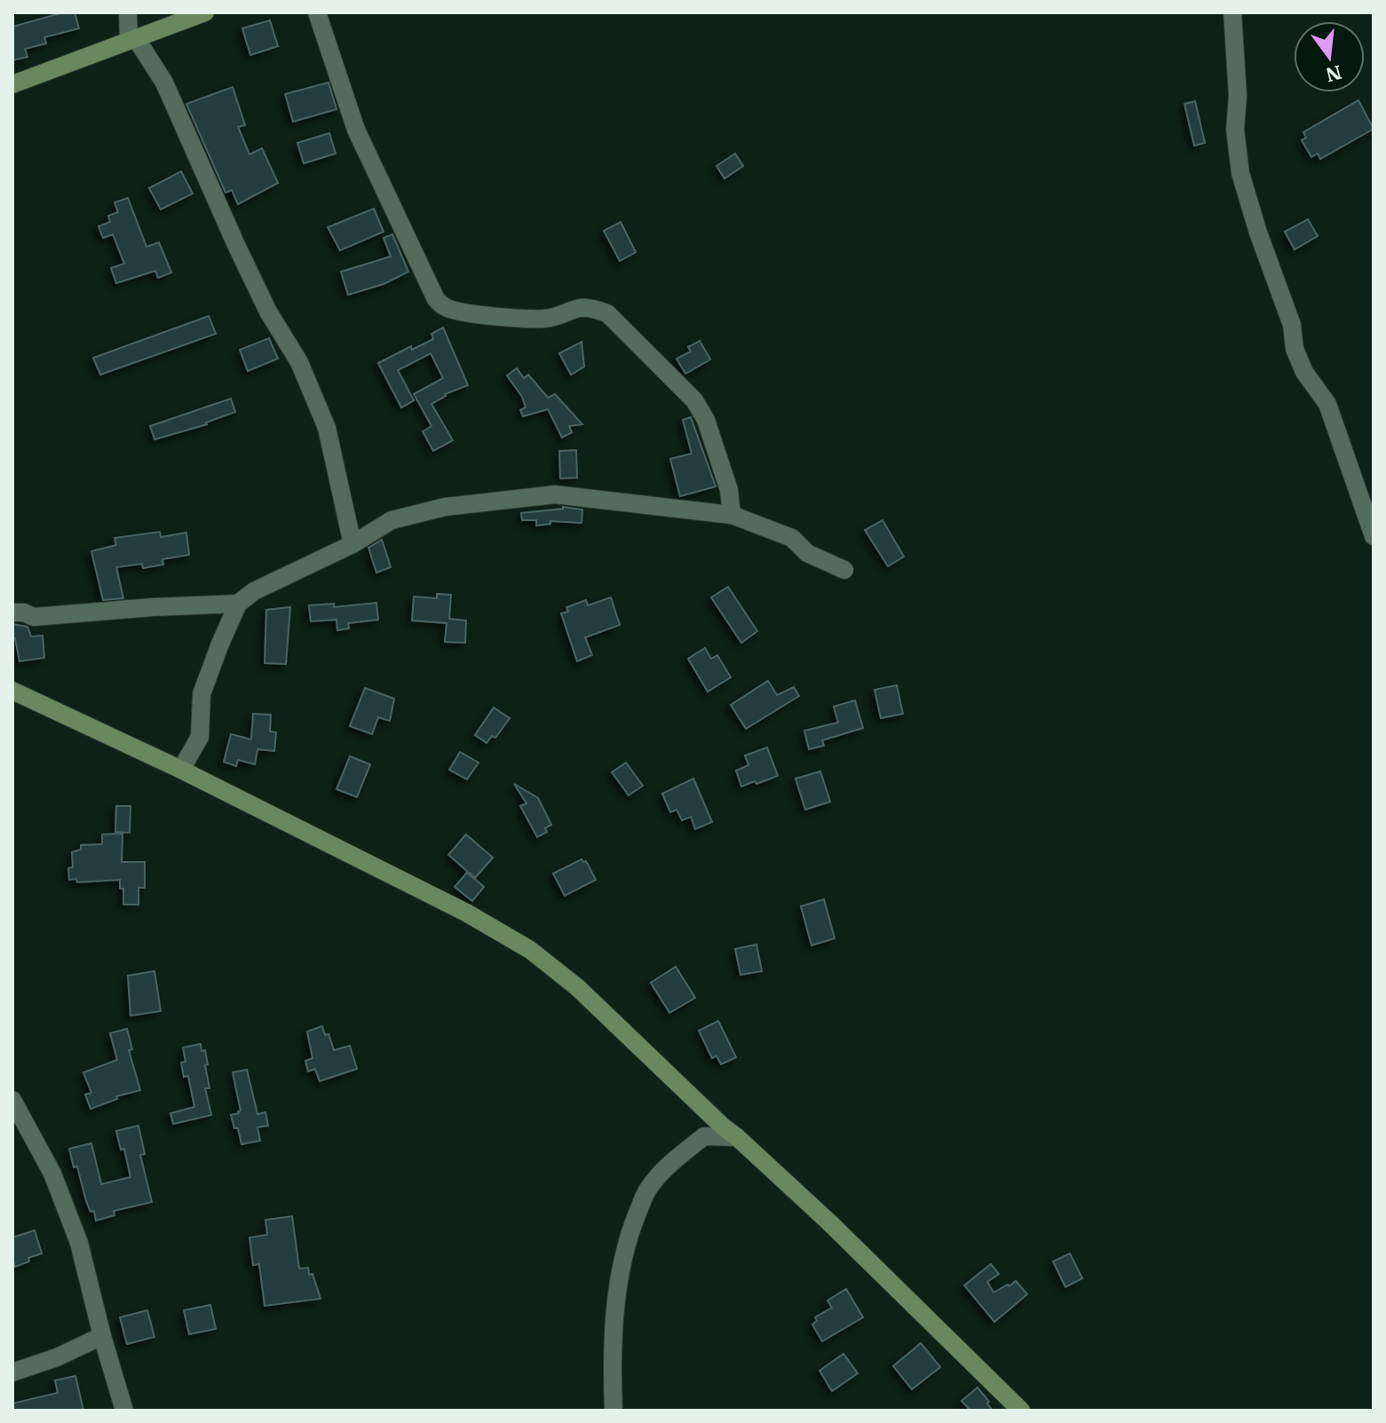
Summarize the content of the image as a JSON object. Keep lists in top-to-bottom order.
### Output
{
  "north": "bottom"
}
